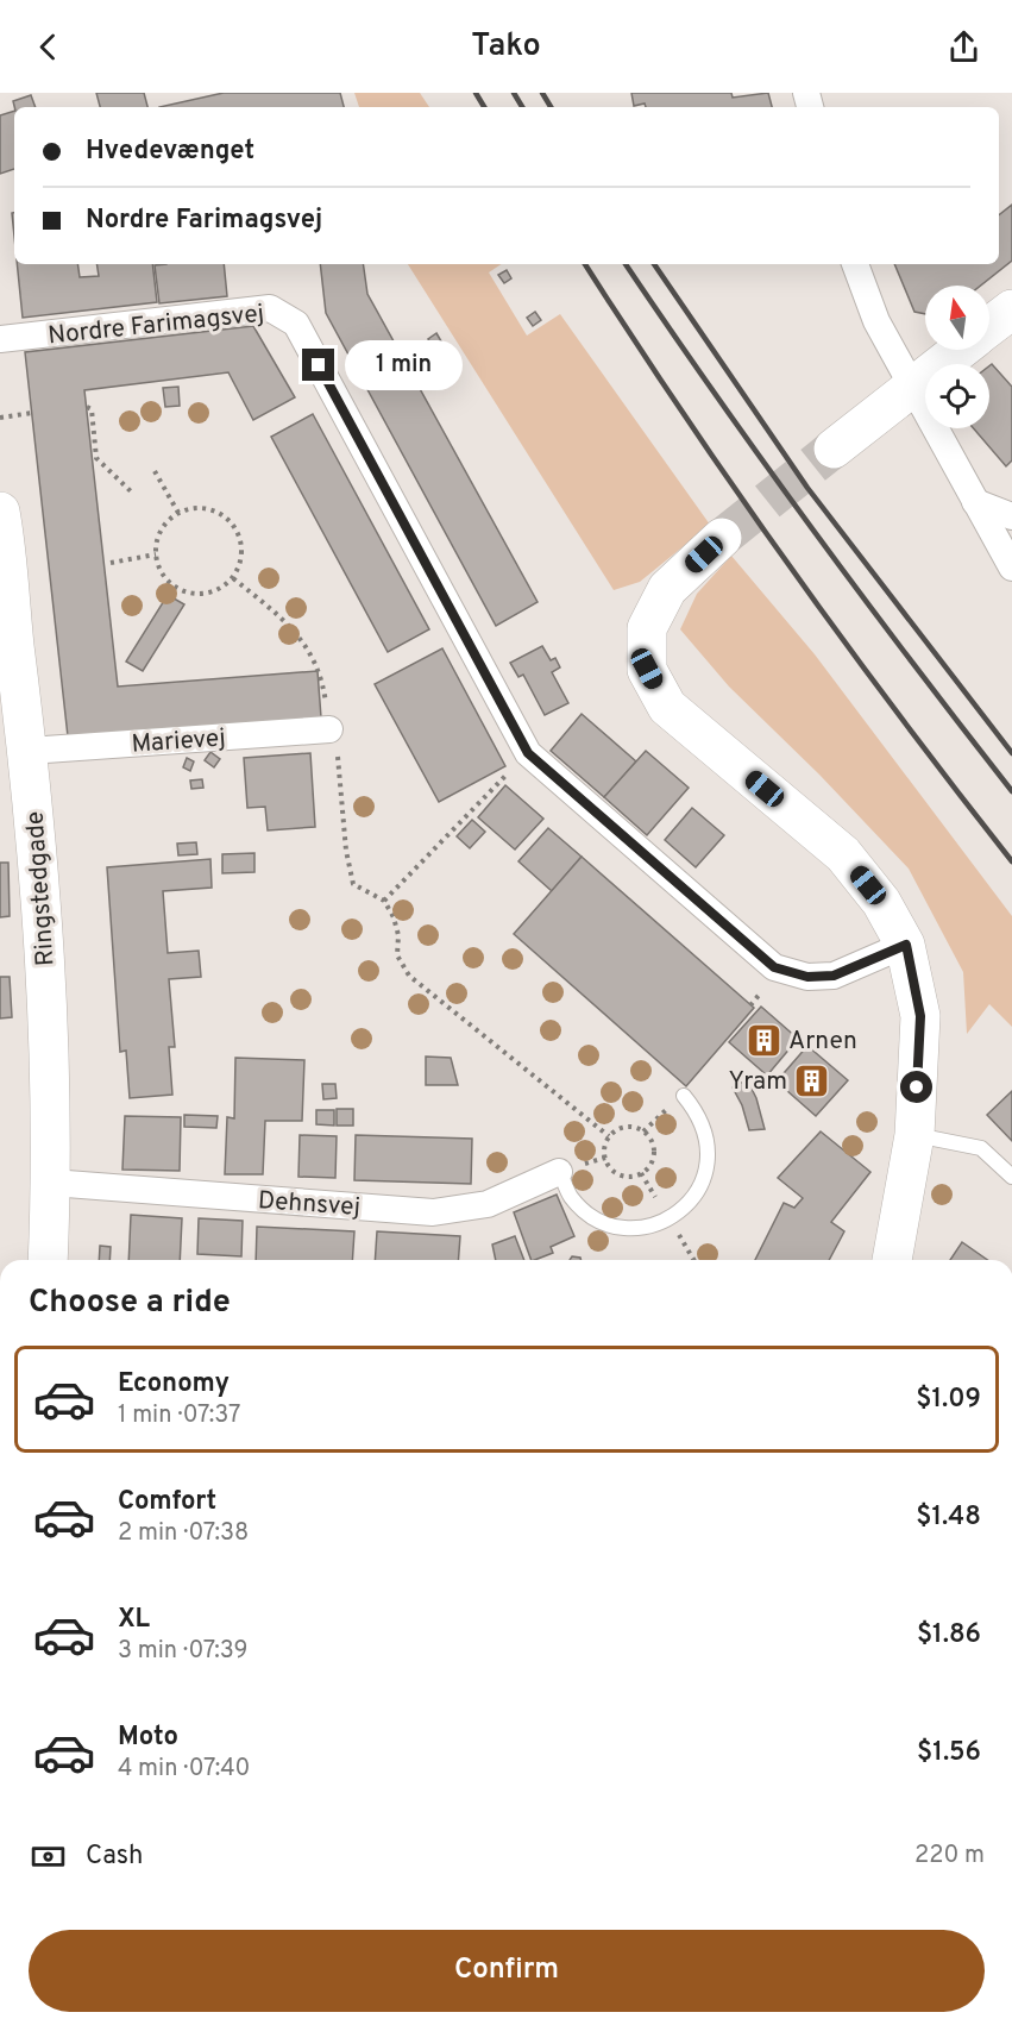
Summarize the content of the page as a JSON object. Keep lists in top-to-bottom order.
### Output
{
  "streets": {
    "street": [
      "Nordre Farimagsvej",
      "Marievej",
      "Ringstedgade",
      "Dehnsvej"
    ]
  },
  "crossings": [
    ["Marievej", "Ringstedgade"],
    ["Ringstedgade", "Dehnsvej"]
  ],
  "places": {
    "building": ["Arnen", "Yram"]
  },
  "north": "top",
  "page": {
    "header": "Tako",
    "banner": ["Hvedevænget", "Nordre Farimagsvej"],
    "bubble": "1 min",
    "heading": "Choose a ride",
    "list": [
      {
        "name": "Economy",
        "note": "1 min · 07:37",
        "value": "$1.09"
      },
      {
        "name": "Comfort",
        "note": "2 min · 07:38",
        "value": "$1.48"
      },
      {
        "name": "XL",
        "note": "3 min · 07:39",
        "value": "$1.86"
      },
      {
        "name": "Moto",
        "note": "4 min · 07:40",
        "value": "$1.56"
      }
    ],
    "pay": ["Cash", "220 m"],
    "buttons": "Confirm"
  }
}
